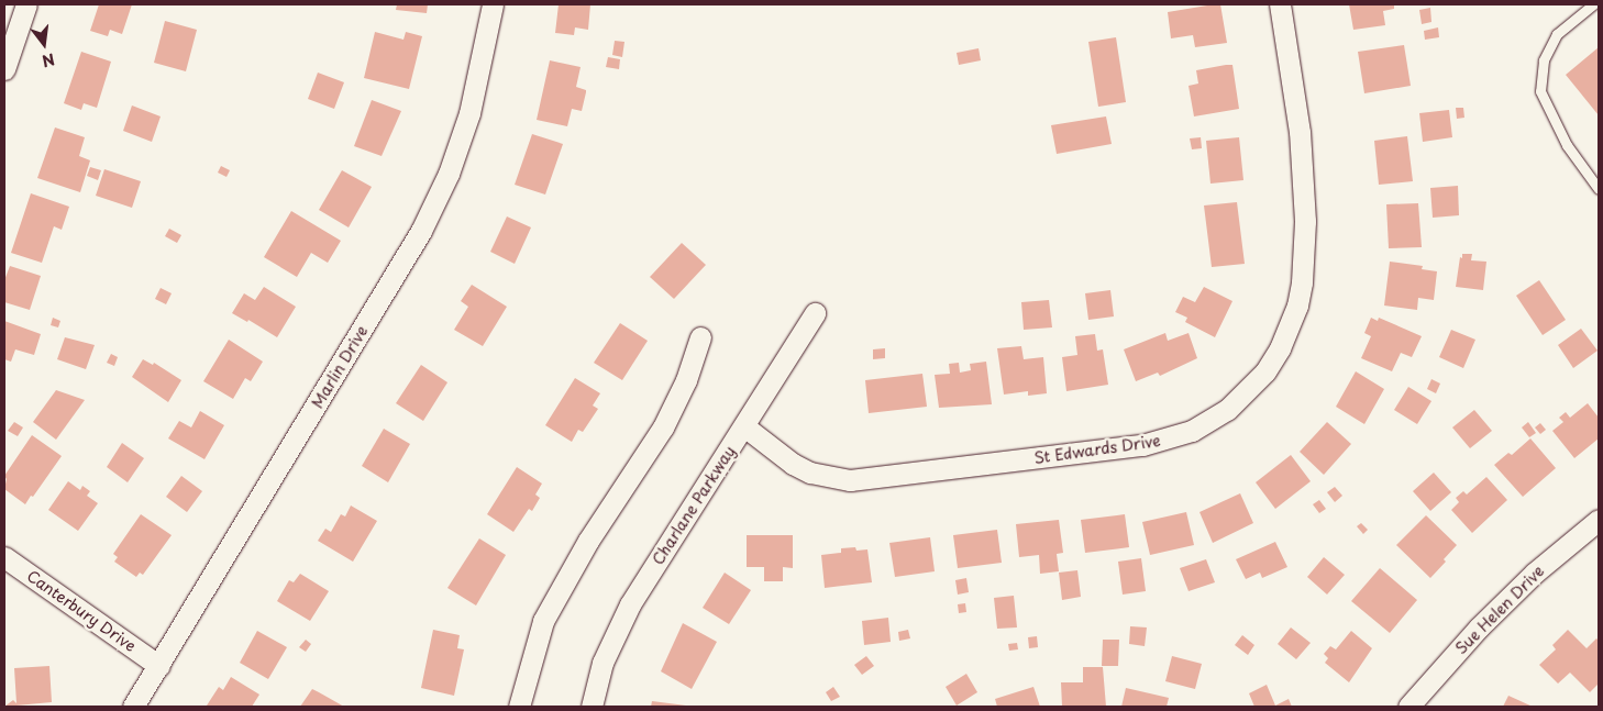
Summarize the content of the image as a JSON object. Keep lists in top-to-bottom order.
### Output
{
  "streets": {
    "street": [
      "Marlin Drive",
      "St Edwards Drive",
      "Charlane Parkway",
      "Sue Helen Drive",
      "Canterbury Drive"
    ]
  },
  "crossings": [
    ["Marlin Drive", "Canterbury Drive"],
    ["St Edwards Drive", "Charlane Parkway"]
  ],
  "north": "bottom"
}
